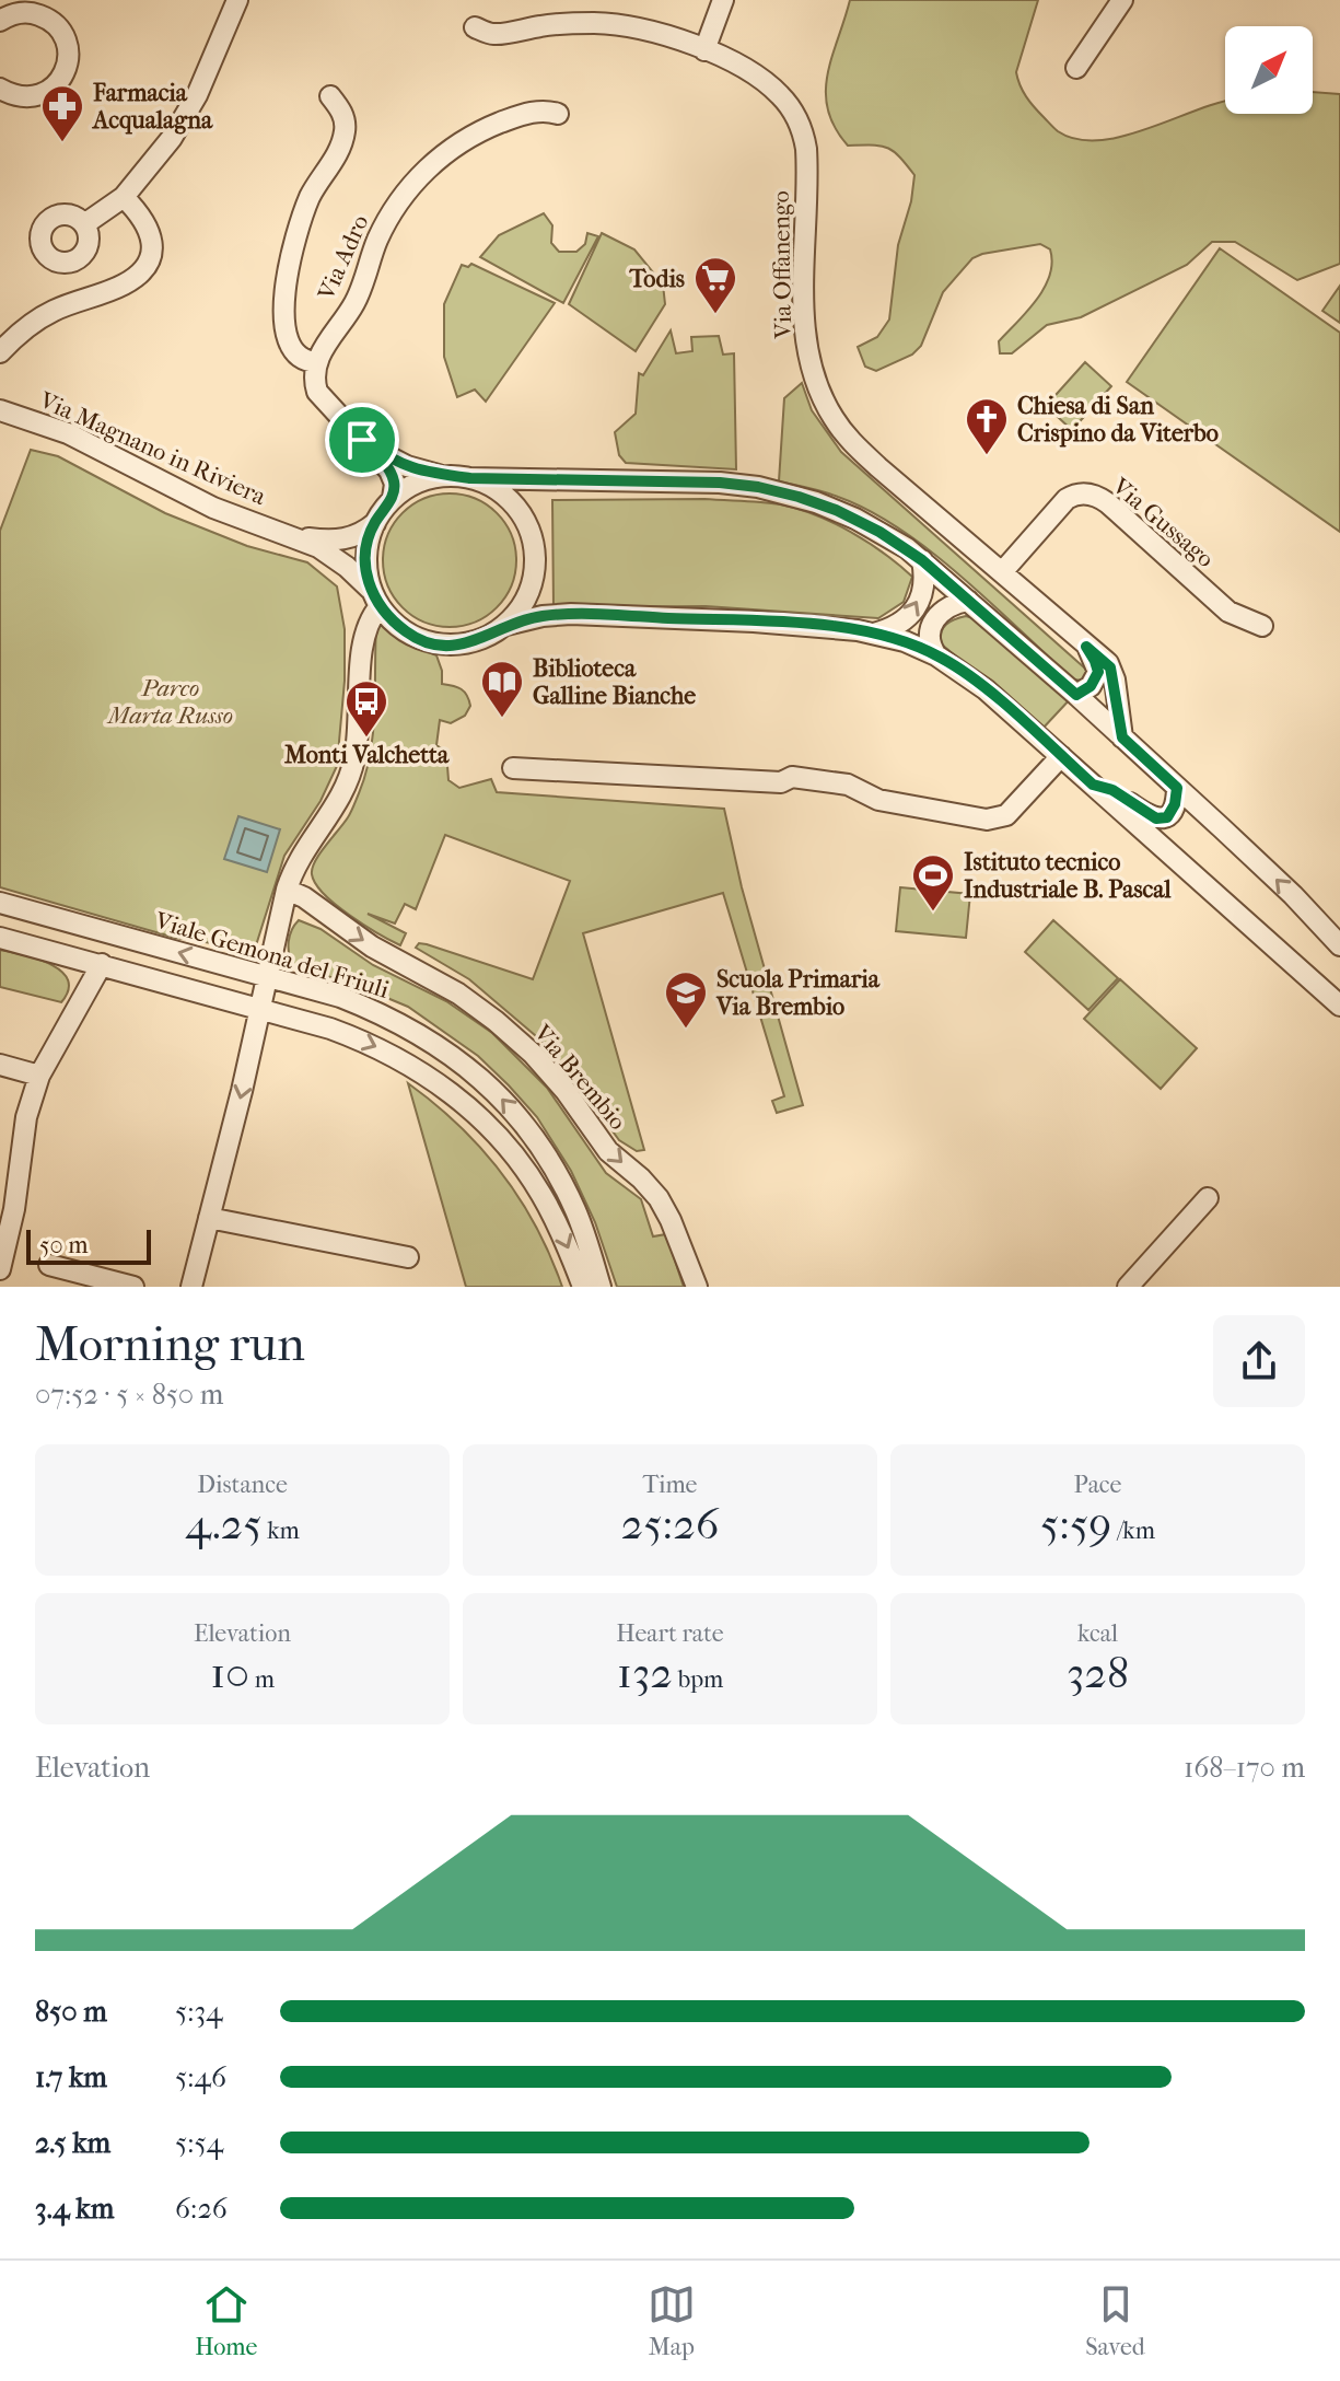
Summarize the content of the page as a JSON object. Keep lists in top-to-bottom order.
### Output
{
  "streets": {
    "street": [
      "Via Adro",
      "Via Offanengo",
      "Via Magnano in Riviera",
      "Via Gussago",
      "Viale Gemona del Friuli",
      "Via Brembio"
    ]
  },
  "crossings": [
    ["Via Offanengo", "Via Gussago"]
  ],
  "parks": ["Parco Marta Russo"],
  "places": {
    "pharmacy": ["Farmacia Acqualagna"],
    "supermarket": ["Todis"],
    "church": ["Chiesa di San Crispino da Viterbo"],
    "library": ["Biblioteca Galline Bianche"],
    "bus stop": ["Monti Valchetta"],
    "sports": ["Istituto tecnico Industriale B. Pascal"],
    "school or university": ["Scuola Primaria Via Brembio"]
  },
  "scale_bar": "50 m",
  "north": "top right",
  "page": {
    "scale": "50 m",
    "heading": ["Morning run", "07:52 · 5 × 850 m"],
    "stats": [
      ["Distance", "4.25 km"],
      ["Time", "25:26"],
      ["Pace", "5:59 /km"],
      ["Elevation", "10 m"],
      ["Heart rate", "132 bpm"],
      ["kcal", "328"]
    ],
    "chart": ["Elevation", "168–170 m"],
    "list": [
      {
        "name": "850 m",
        "note": "5:34"
      },
      {
        "name": "1.7 km",
        "note": "5:46"
      },
      {
        "name": "2.5 km",
        "note": "5:54"
      },
      {
        "name": "3.4 km",
        "note": "6:26"
      }
    ],
    "tabs": ["Home", "Map", "Saved"]
  }
}
